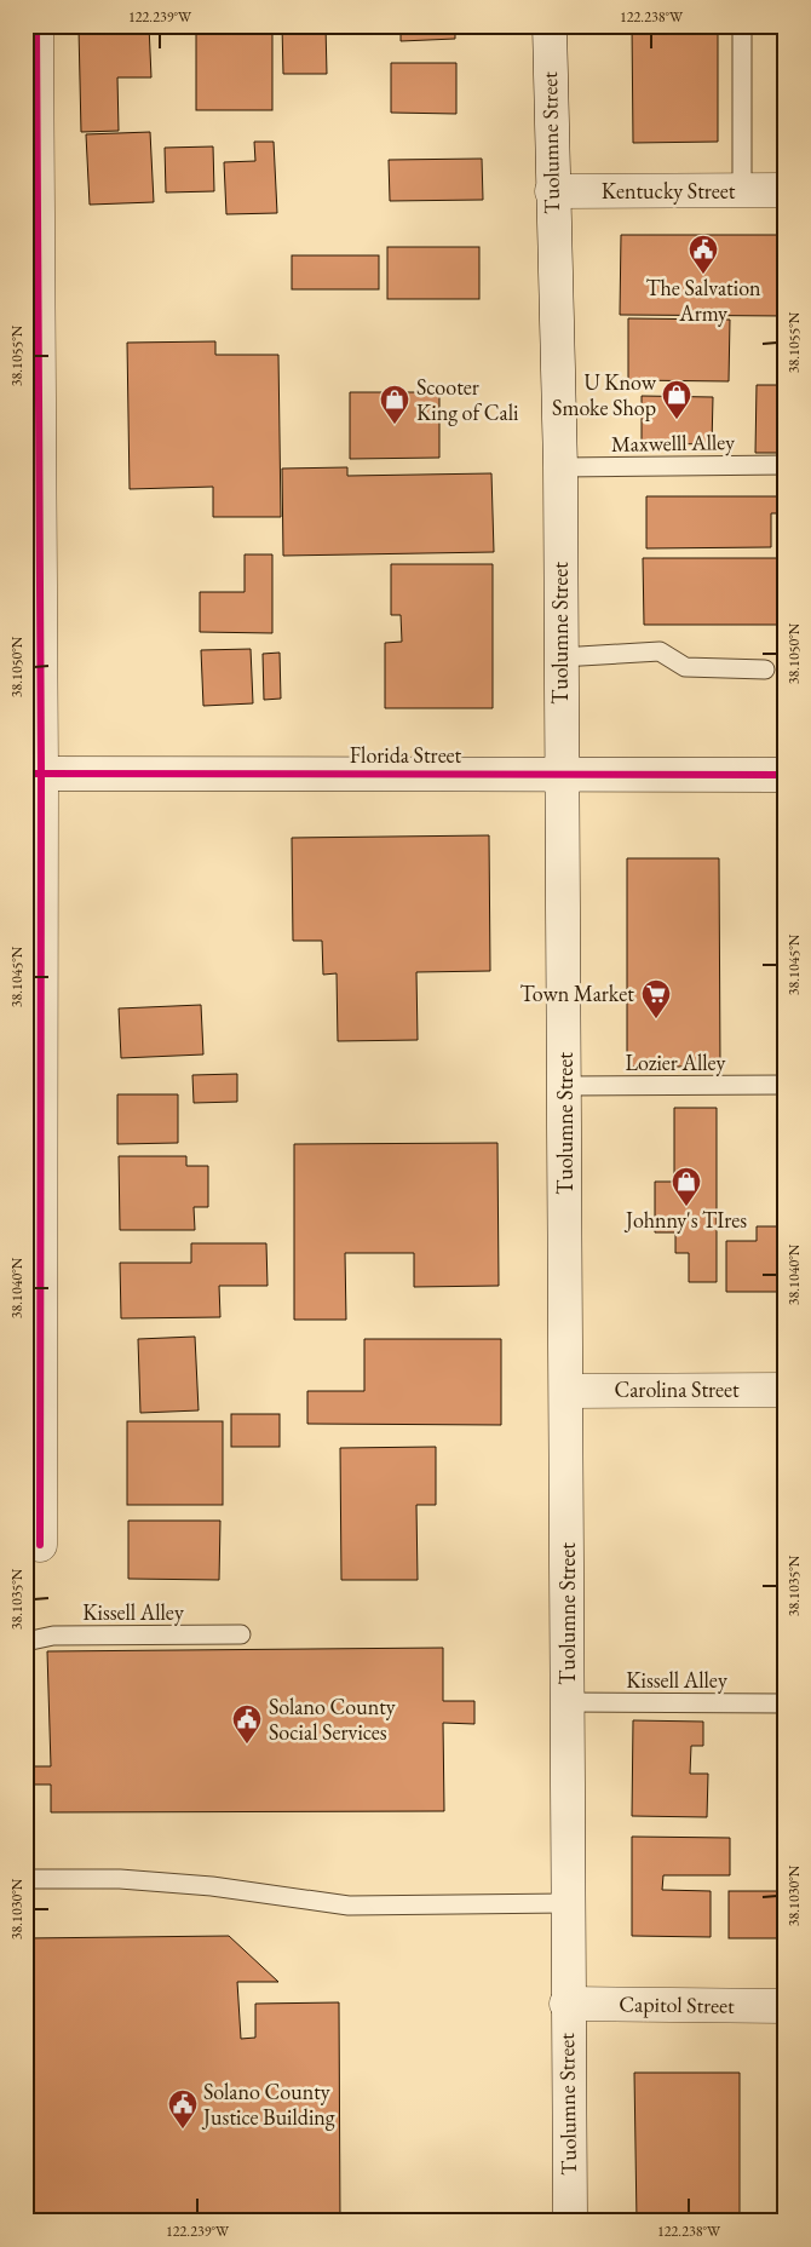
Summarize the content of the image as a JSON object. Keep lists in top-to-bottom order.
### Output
{
  "streets": {
    "street": [
      "Tuolumne Street",
      "Kentucky Street",
      "Florida Street",
      "Carolina Street",
      "Capitol Street"
    ],
    "lane": ["Maxwelll Alley", "Lozier Alley", "Kissell Alley"]
  },
  "crossings": [
    ["Tuolumne Street", "Kentucky Street"],
    ["Tuolumne Street", "Maxwelll Alley"],
    ["Tuolumne Street", "Florida Street"],
    ["Tuolumne Street", "Lozier Alley"],
    ["Tuolumne Street", "Carolina Street"],
    ["Tuolumne Street", "Kissell Alley"],
    ["Tuolumne Street", "Capitol Street"]
  ],
  "places": {
    "public building": ["The Salvation Army", "Solano County Social Services", "Solano County Justice Building"],
    "shop": ["U Know Smoke Shop", "Scooter King of Cali", "Johnny's TIres"],
    "supermarket": ["Town Market"]
  },
  "coordinates": [
    "122.239°W",
    "122.238°W",
    "38.1055°N",
    "38.1050°N",
    "38.1045°N",
    "38.1040°N",
    "38.1035°N",
    "38.1030°N"
  ]
}
